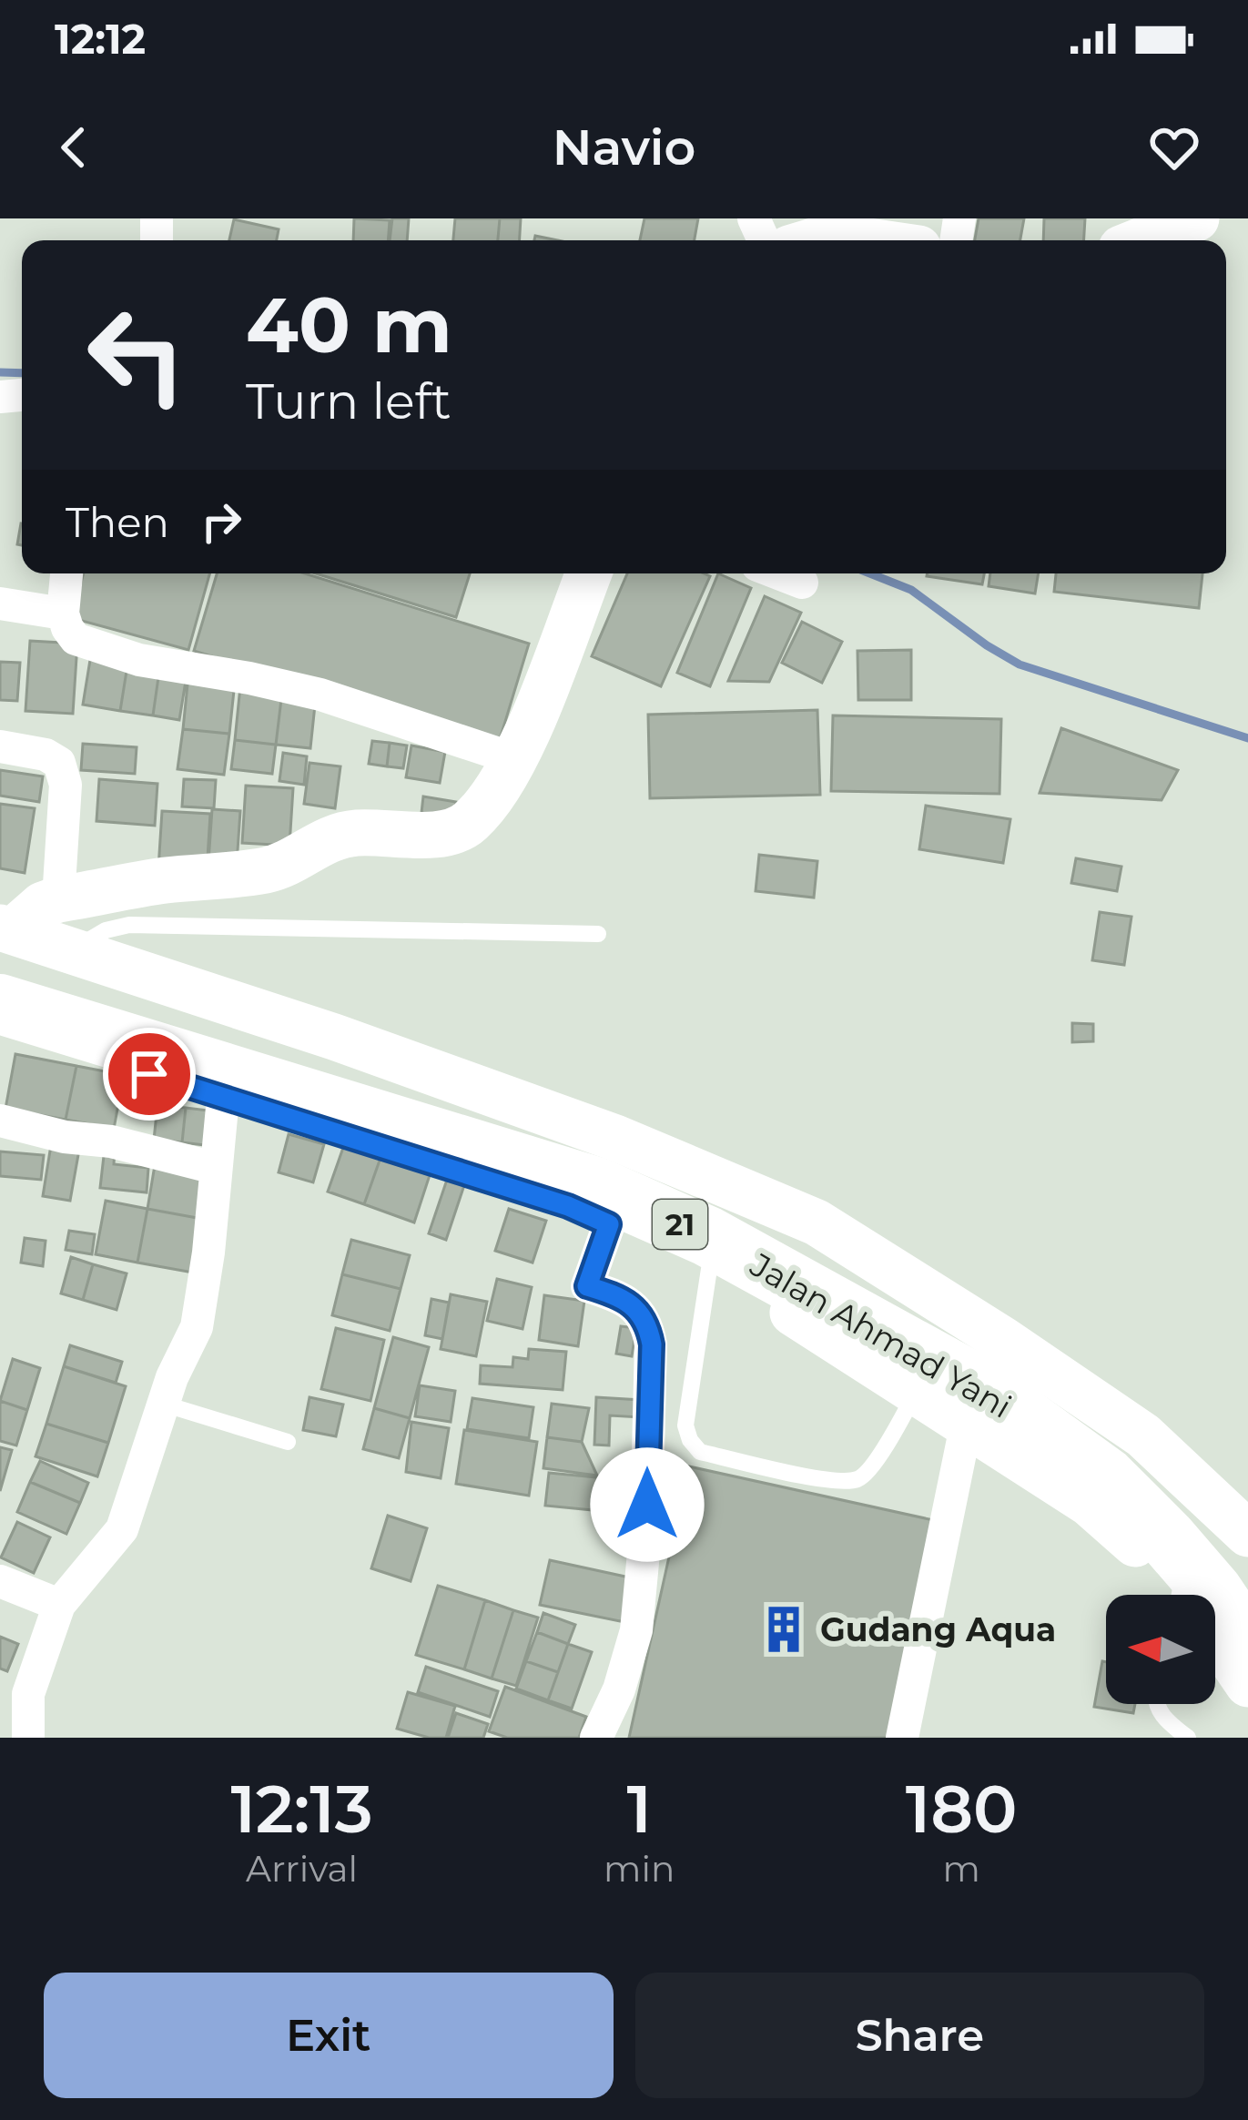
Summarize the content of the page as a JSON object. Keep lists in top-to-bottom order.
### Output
{
  "streets": {
    "highway": ["21", "Jalan Ahmad Yani"]
  },
  "places": {
    "building": ["Gudang Aqua"]
  },
  "north": "left",
  "page": {
    "status": "12:12",
    "header": "Navio",
    "turn": ["40 m", "Turn left"],
    "then": "Then",
    "eta": [
      "12:13",
      "Arrival",
      "1",
      "min",
      "180",
      "m"
    ],
    "buttons": ["Exit", "Share"]
  }
}
